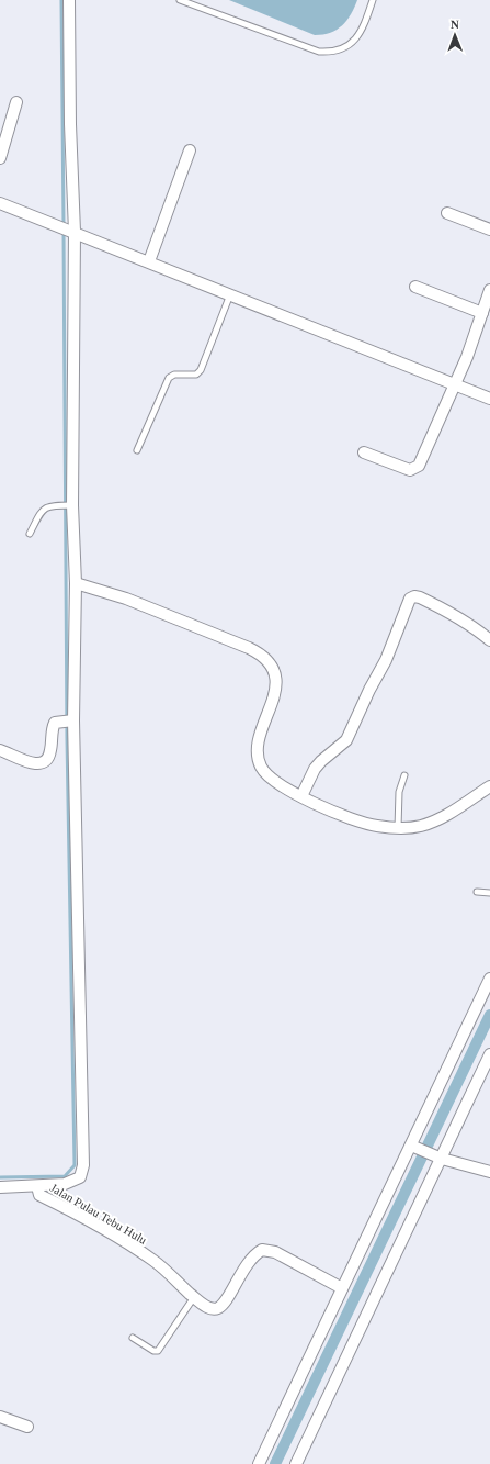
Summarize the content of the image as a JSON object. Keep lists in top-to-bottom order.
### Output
{
  "streets": {
    "street": ["Jalan Pulau Tebu Hulu"]
  },
  "north": "top"
}
